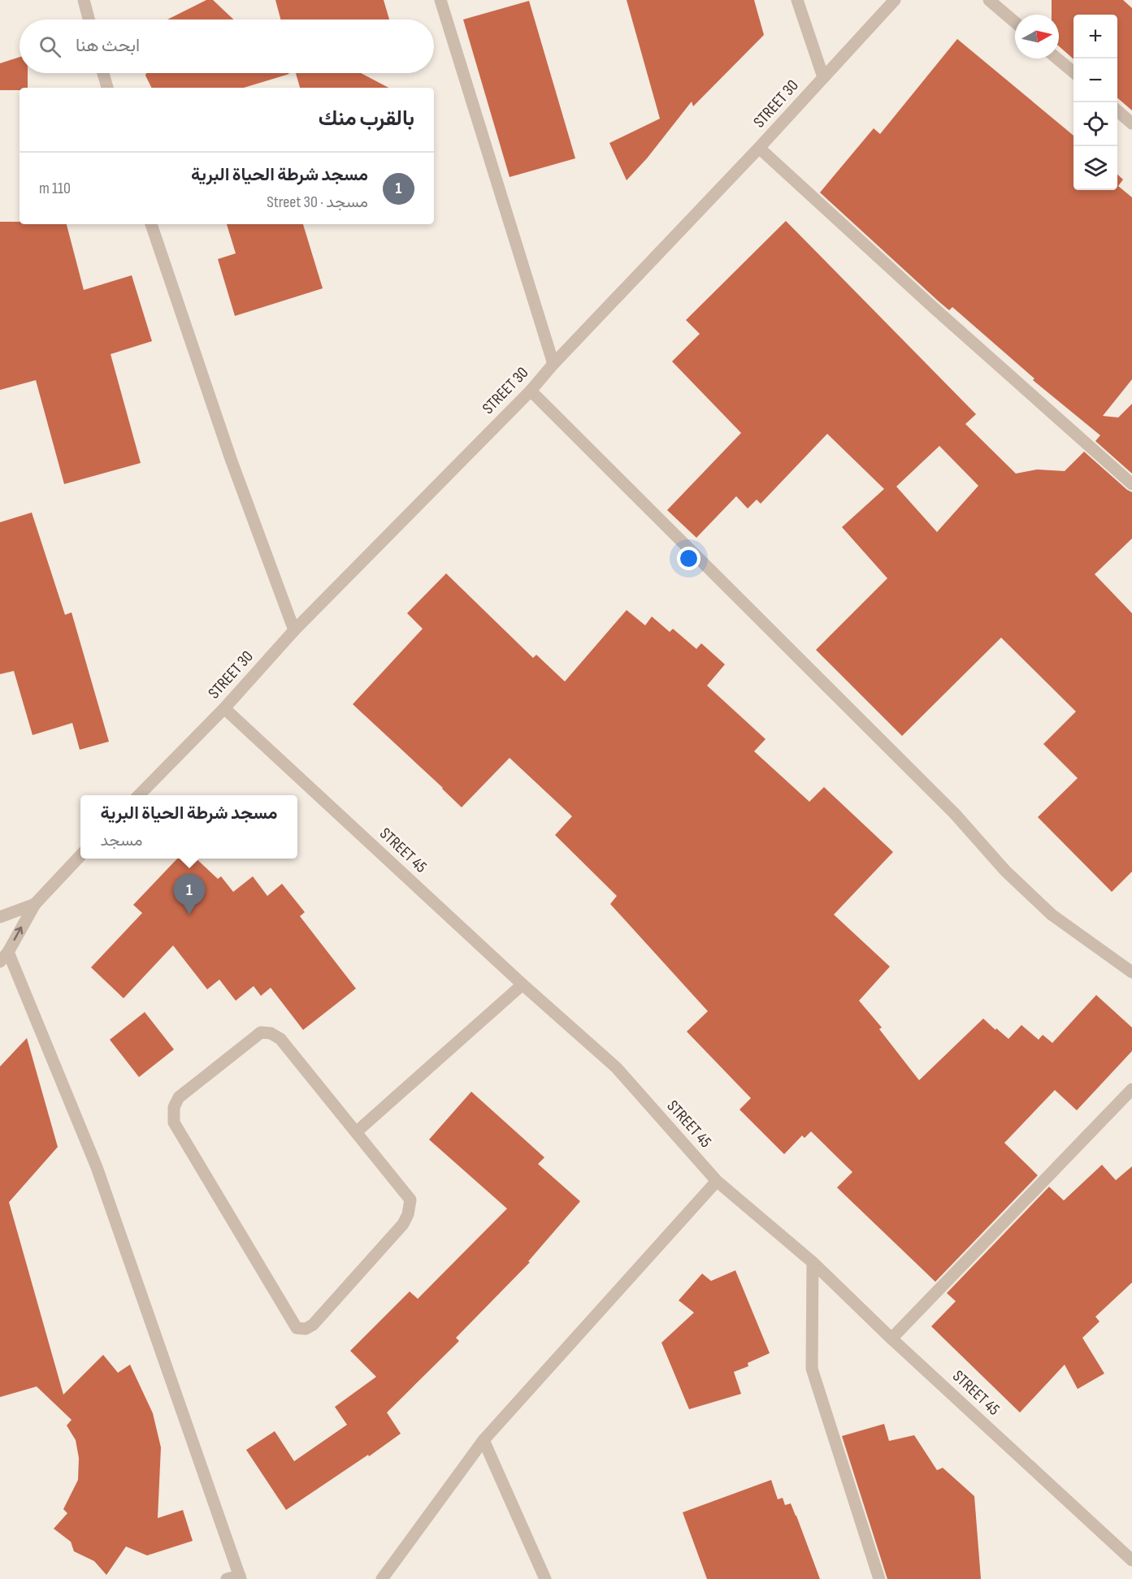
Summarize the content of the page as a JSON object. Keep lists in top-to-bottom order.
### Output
{
  "streets": {
    "street": ["STREET 30", "STREET 45"]
  },
  "crossings": [
    ["STREET 30", "STREET 45"]
  ],
  "north": "right",
  "page": {
    "map_buttons": ["+", "−"],
    "search": "ابحث هنا",
    "heading": "بالقرب منك",
    "list": [
      {
        "mark": "1",
        "name": "مسجد شرطة الحياة البرية",
        "note": "مسجد · Street 30",
        "value": "110 m"
      }
    ],
    "popup": ["مسجد شرطة الحياة البرية", "مسجد"],
    "pins": "1"
  }
}
